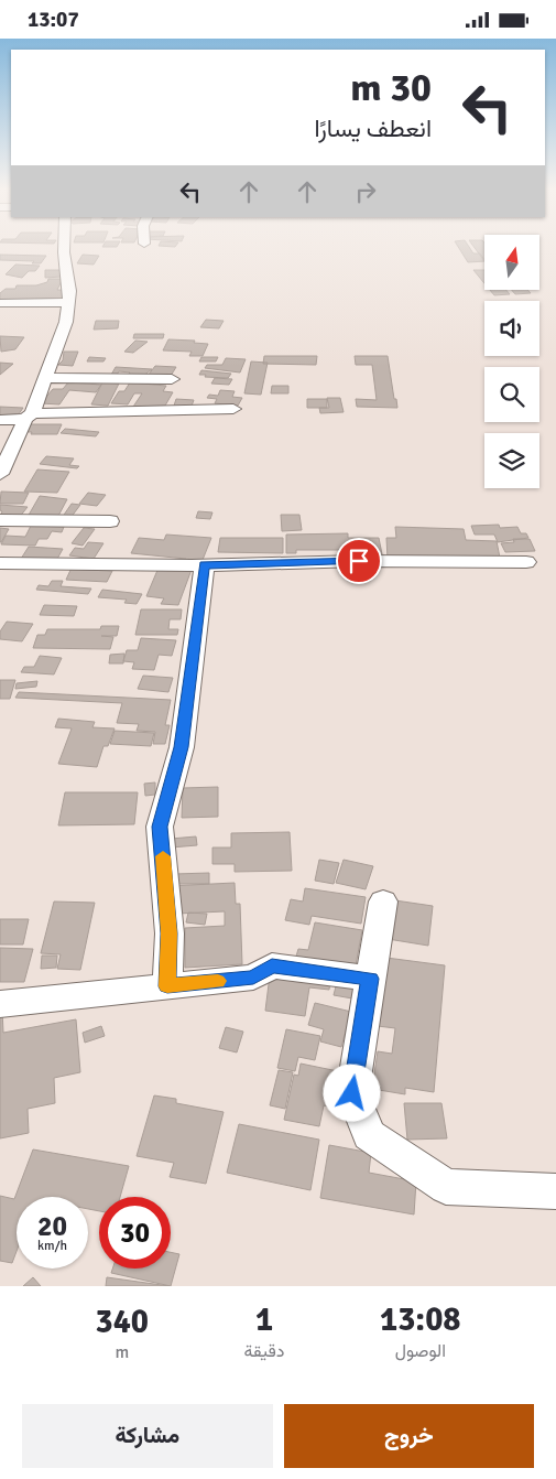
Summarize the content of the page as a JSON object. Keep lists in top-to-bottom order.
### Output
{
  "north": "top",
  "page": {
    "status": "13:07",
    "turn": ["30 m", "انعطف يسارًا"],
    "speed": "20 km/h",
    "limit": "30",
    "eta": [
      "13:08",
      "الوصول",
      "1",
      "دقيقة",
      "340",
      "m"
    ],
    "buttons": ["خروج", "مشاركة"]
  }
}
